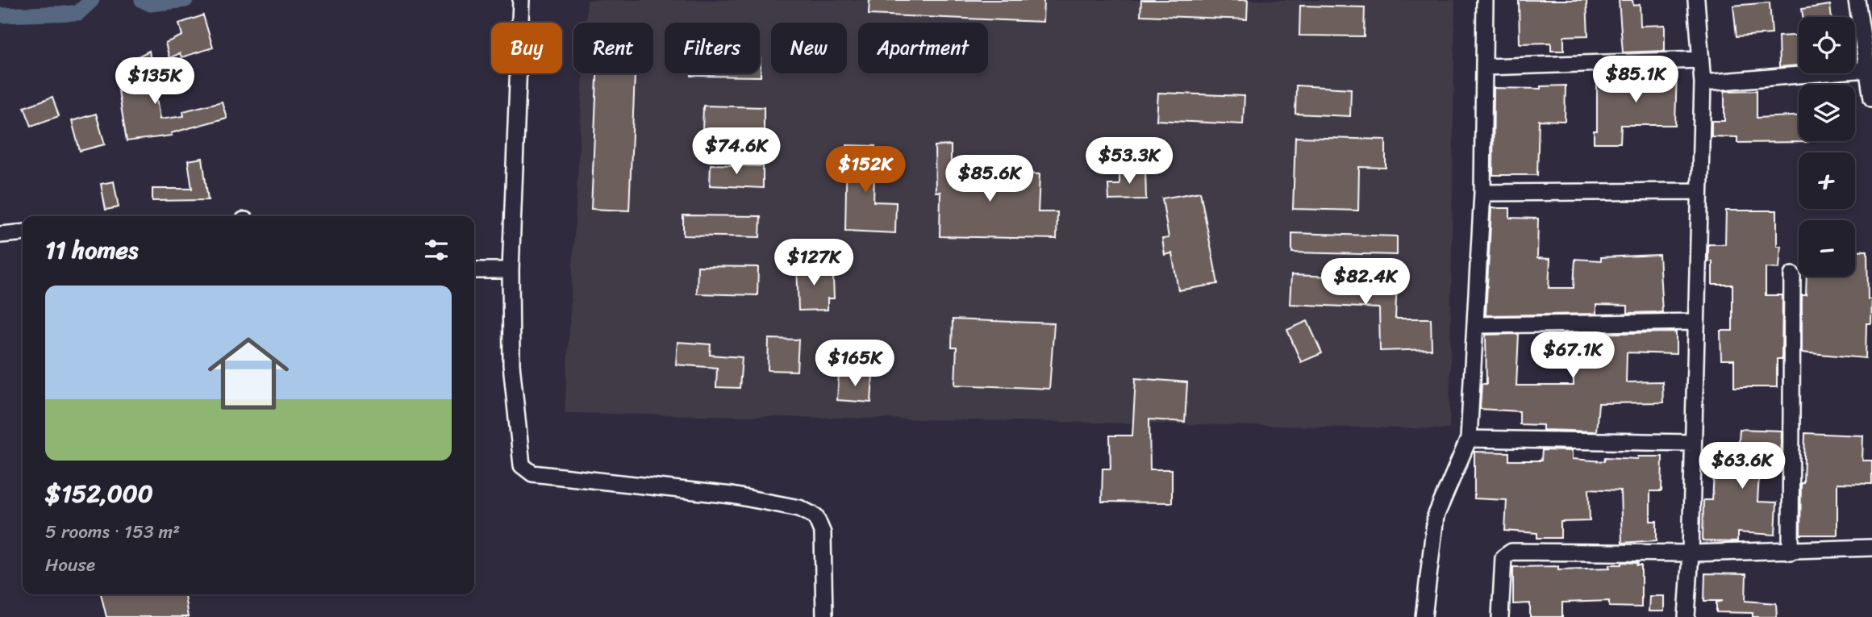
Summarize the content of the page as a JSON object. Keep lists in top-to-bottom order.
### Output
{
  "page": {
    "map_buttons": ["+", "−"],
    "chip": [
      "Buy",
      "Rent",
      "Filters",
      "New",
      "Apartment"
    ],
    "price": [
      "$85.1K",
      "$135K",
      "$74.6K",
      "$53.3K",
      "$152K",
      "$85.6K",
      "$127K",
      "$82.4K",
      "$67.1K",
      "$165K",
      "$63.6K"
    ],
    "heading": "11 homes",
    "list": [
      {
        "name": "$152,000",
        "note": "5 rooms · 153 m² · House"
      }
    ]
  }
}
